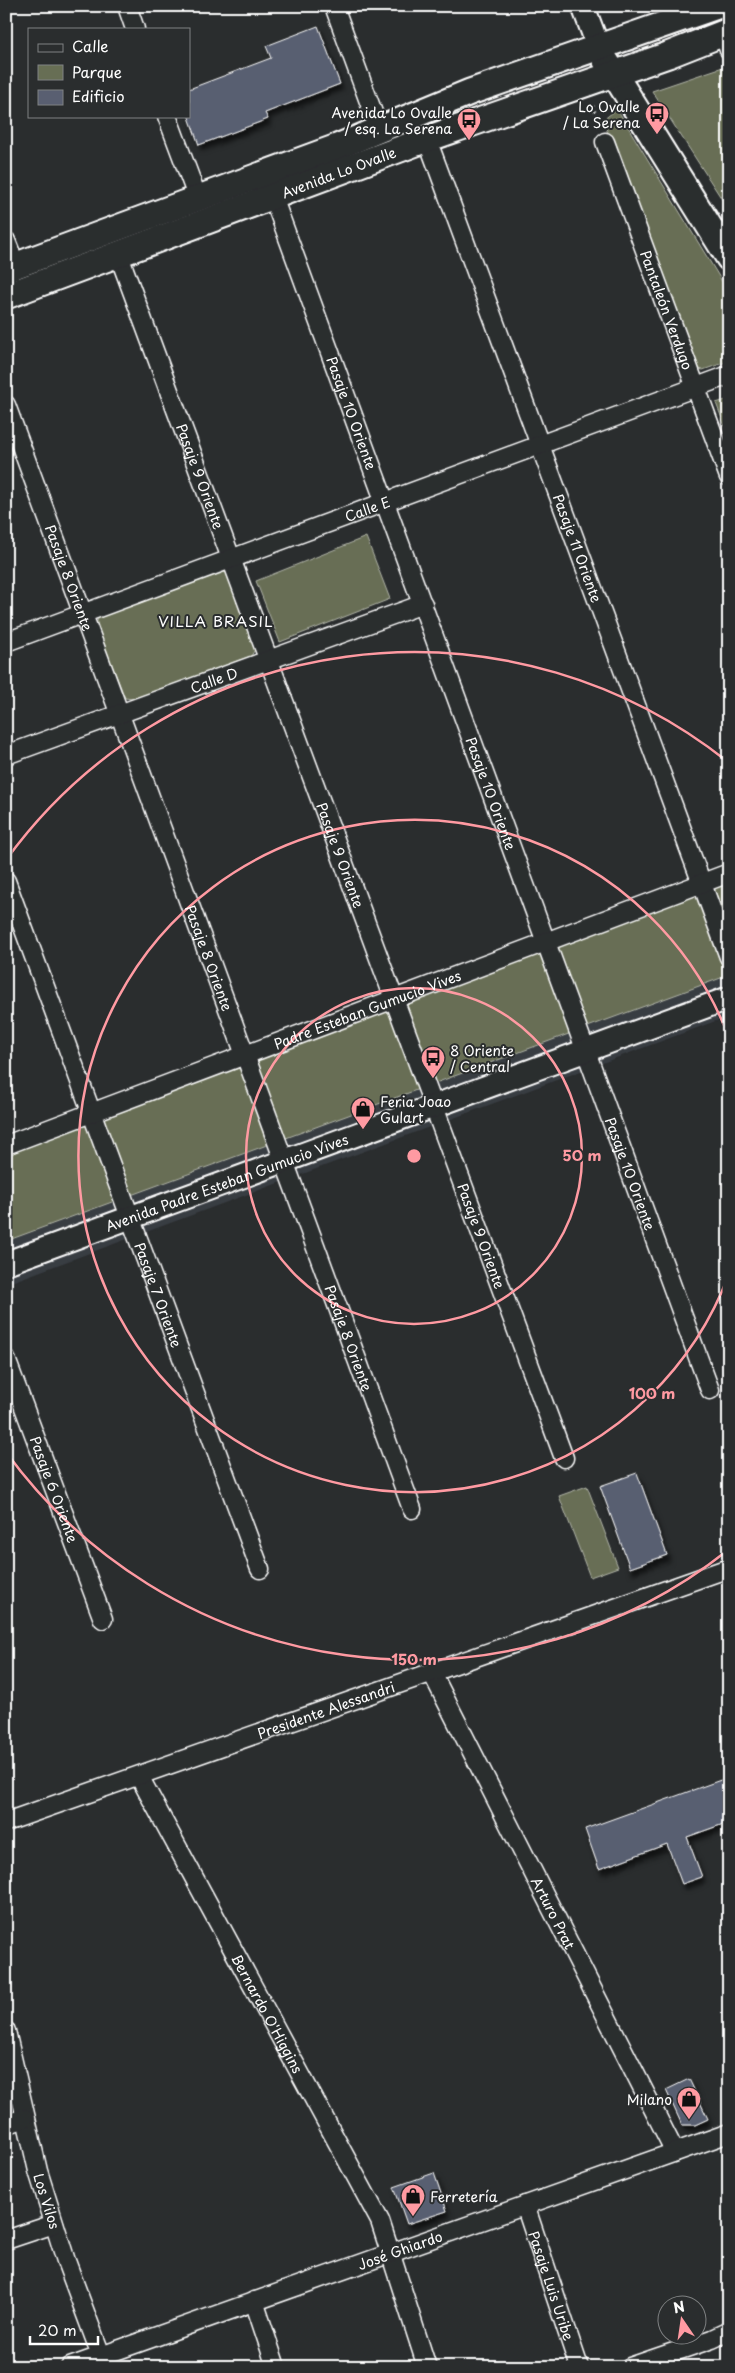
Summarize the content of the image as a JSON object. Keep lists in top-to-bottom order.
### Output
{
  "streets": {
    "main road": ["Avenida Lo Ovalle"],
    "street": [
      "Pantaleón Verdugo",
      "Pasaje 10 Oriente",
      "Pasaje 9 Oriente",
      "Calle E",
      "Pasaje 11 Oriente",
      "Pasaje 8 Oriente",
      "Calle D",
      "Padre Esteban Gumucio Vives",
      "Avenida Padre Esteban Gumucio Vives",
      "Pasaje 7 Oriente",
      "Pasaje 6 Oriente",
      "Presidente Alessandri",
      "Arturo Prat",
      "Bernardo O'Higgins",
      "Los Vilos",
      "José Ghiardo",
      "Pasaje Luis Uribe"
    ]
  },
  "crossings": [
    ["Avenida Lo Ovalle", "Pasaje 10 Oriente"],
    ["Avenida Lo Ovalle", "Pasaje 9 Oriente"],
    ["Avenida Lo Ovalle", "Pasaje 11 Oriente"],
    ["Pantaleón Verdugo", "Calle E"],
    ["Pasaje 10 Oriente", "Calle E"],
    ["Pasaje 10 Oriente", "Calle D"],
    ["Pasaje 10 Oriente", "Padre Esteban Gumucio Vives"],
    ["Pasaje 10 Oriente", "Avenida Padre Esteban Gumucio Vives"],
    ["Pasaje 9 Oriente", "Calle E"],
    ["Pasaje 9 Oriente", "Calle D"],
    ["Pasaje 9 Oriente", "Padre Esteban Gumucio Vives"],
    ["Pasaje 9 Oriente", "Avenida Padre Esteban Gumucio Vives"],
    ["Calle E", "Pasaje 11 Oriente"],
    ["Calle E", "Pasaje 8 Oriente"],
    ["Pasaje 11 Oriente", "Padre Esteban Gumucio Vives"],
    ["Pasaje 8 Oriente", "Calle D"],
    ["Pasaje 8 Oriente", "Padre Esteban Gumucio Vives"],
    ["Pasaje 8 Oriente", "Avenida Padre Esteban Gumucio Vives"],
    ["Padre Esteban Gumucio Vives", "Pasaje 7 Oriente"],
    ["Avenida Padre Esteban Gumucio Vives", "Pasaje 7 Oriente"],
    ["Presidente Alessandri", "Arturo Prat"],
    ["Presidente Alessandri", "Bernardo O'Higgins"],
    ["Arturo Prat", "José Ghiardo"],
    ["Bernardo O'Higgins", "José Ghiardo"],
    ["Los Vilos", "José Ghiardo"],
    ["José Ghiardo", "Pasaje Luis Uribe"]
  ],
  "districts": ["VILLA BRASIL"],
  "places": {
    "bus stop": ["Lo Ovalle / La Serena", "Avenida Lo Ovalle / esq. La Serena", "8 Oriente / Central"],
    "shop": ["Feria Joao Gulart", "Milano", "Ferretería"]
  },
  "legend": ["Calle", "Parque", "Edificio"],
  "scale_bar": "20 m",
  "north": "top",
  "rings": ["50 m", "100 m", "150 m"]
}
